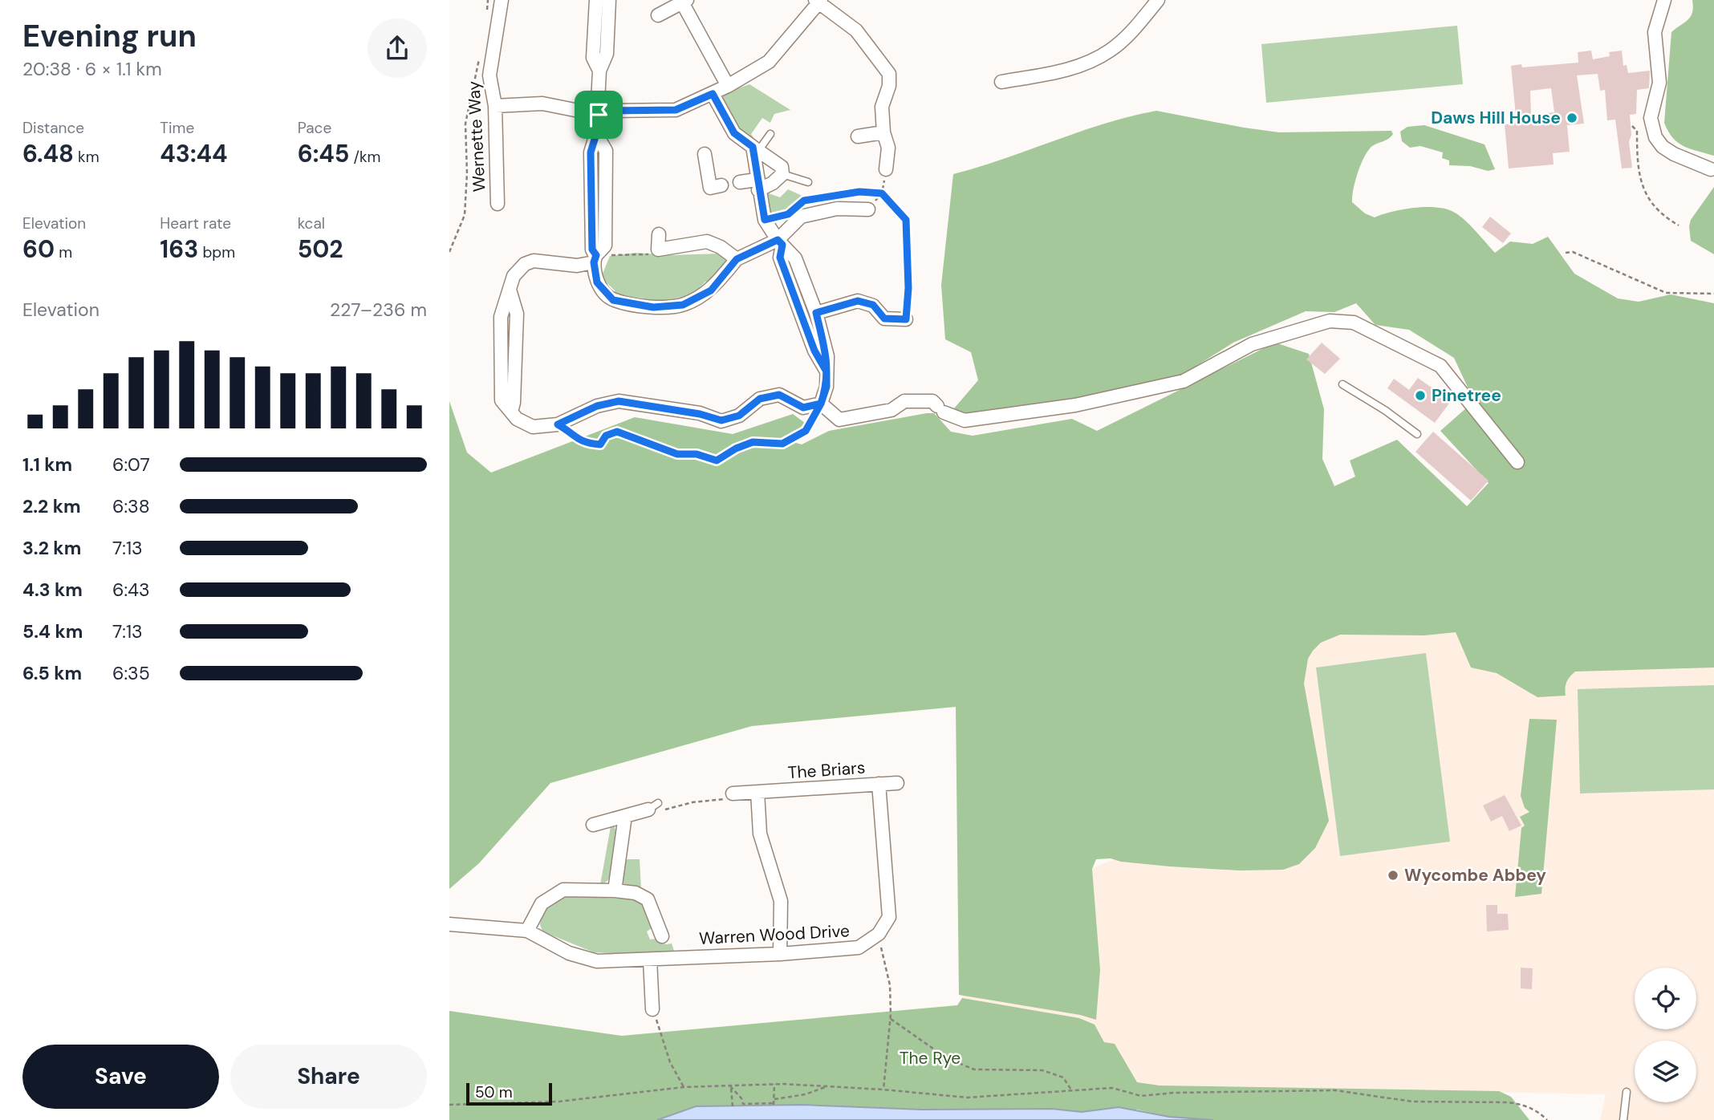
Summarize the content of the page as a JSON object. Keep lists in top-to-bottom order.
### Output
{
  "streets": {
    "street": ["Wernette Way", "The Briars", "Warren Wood Drive"]
  },
  "parks": ["The Rye"],
  "places": ["Daws Hill House", "Pinetree", "Wycombe Abbey"],
  "scale_bar": "50 m",
  "page": {
    "heading": ["Evening run", "20:38 · 6 × 1.1 km"],
    "stats": [
      ["Distance", "6.48 km"],
      ["Time", "43:44"],
      ["Pace", "6:45 /km"],
      ["Elevation", "60 m"],
      ["Heart rate", "163 bpm"],
      ["kcal", "502"]
    ],
    "chart": ["Elevation", "227–236 m"],
    "list": [
      {
        "name": "1.1 km",
        "note": "6:07"
      },
      {
        "name": "2.2 km",
        "note": "6:38"
      },
      {
        "name": "3.2 km",
        "note": "7:13"
      },
      {
        "name": "4.3 km",
        "note": "6:43"
      },
      {
        "name": "5.4 km",
        "note": "7:13"
      },
      {
        "name": "6.5 km",
        "note": "6:35"
      }
    ],
    "buttons": ["Save", "Share"],
    "scale": "50 m"
  }
}
